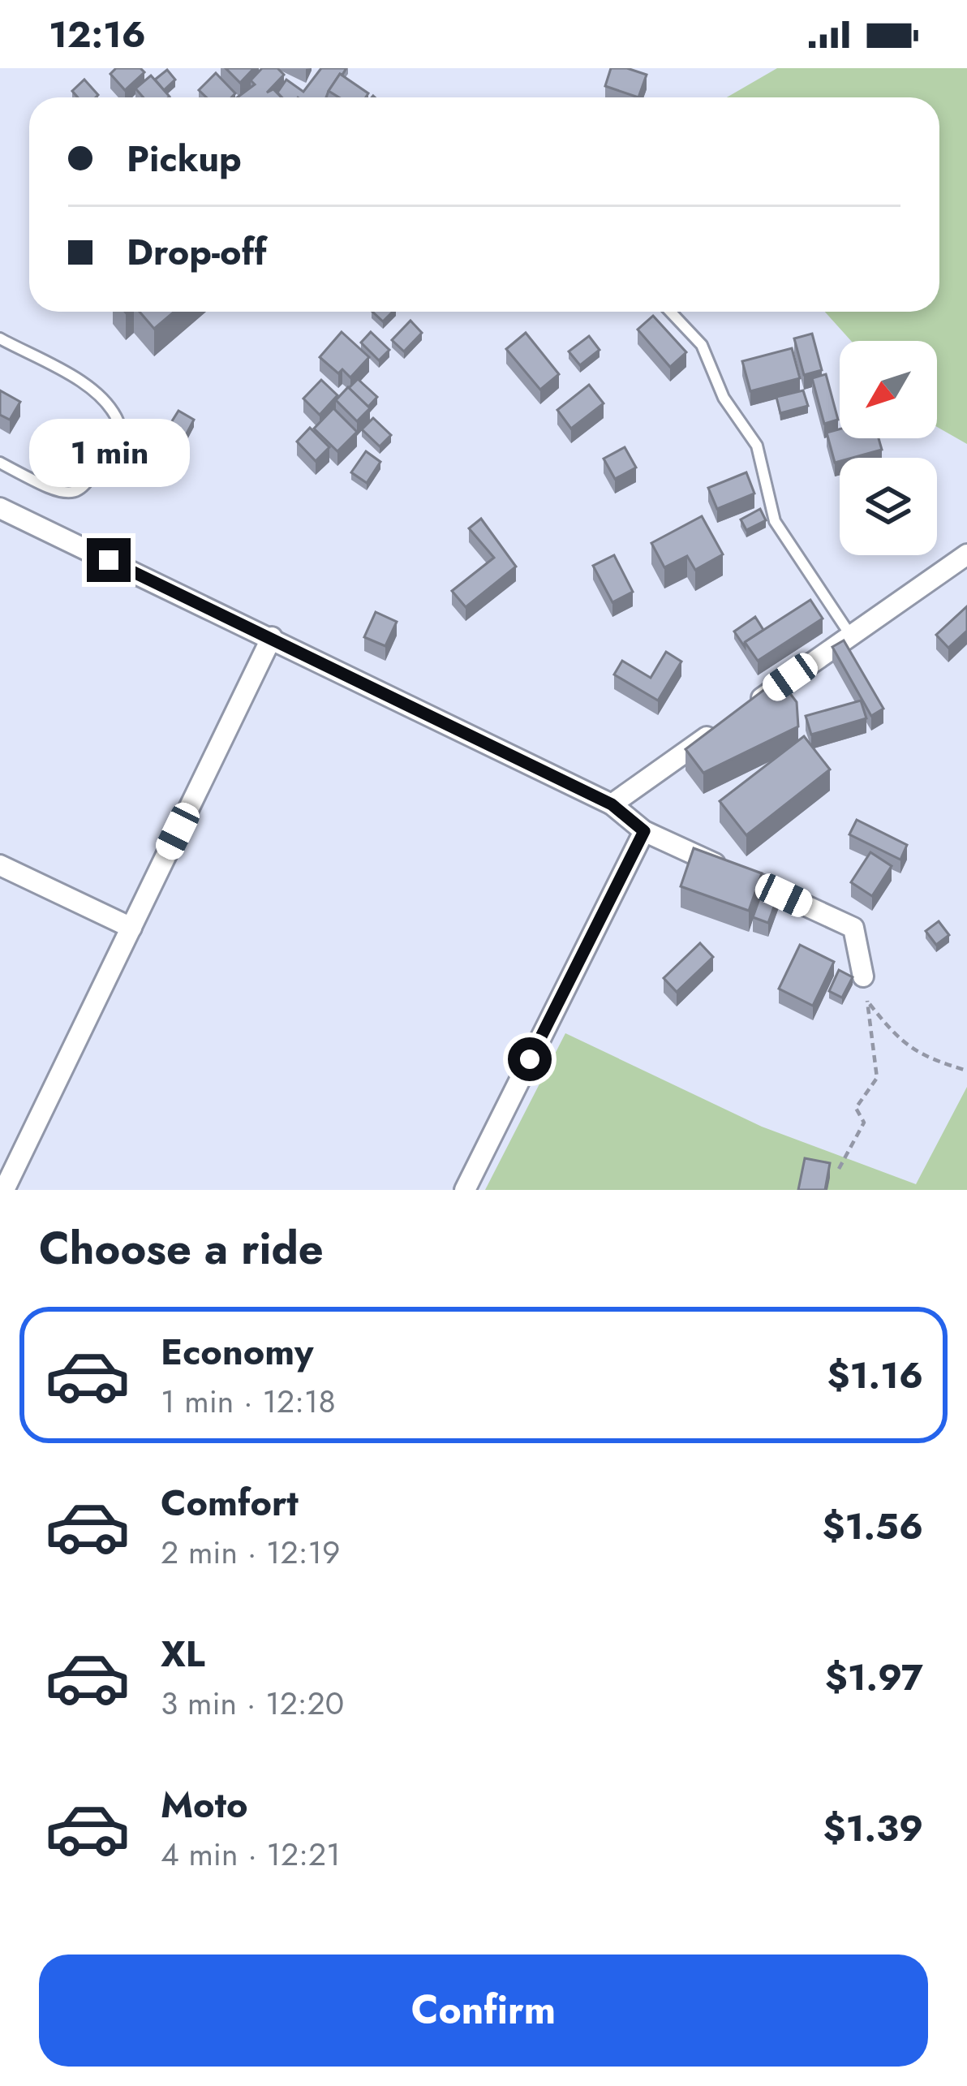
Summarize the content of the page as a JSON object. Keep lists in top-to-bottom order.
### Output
{
  "north": "bottom left",
  "page": {
    "status": "12:16",
    "banner": ["Pickup", "Drop-off"],
    "bubble": "1 min",
    "heading": "Choose a ride",
    "list": [
      {
        "name": "Economy",
        "note": "1 min · 12:18",
        "value": "$1.16"
      },
      {
        "name": "Comfort",
        "note": "2 min · 12:19",
        "value": "$1.56"
      },
      {
        "name": "XL",
        "note": "3 min · 12:20",
        "value": "$1.97"
      },
      {
        "name": "Moto",
        "note": "4 min · 12:21",
        "value": "$1.39"
      }
    ],
    "buttons": "Confirm"
  }
}
